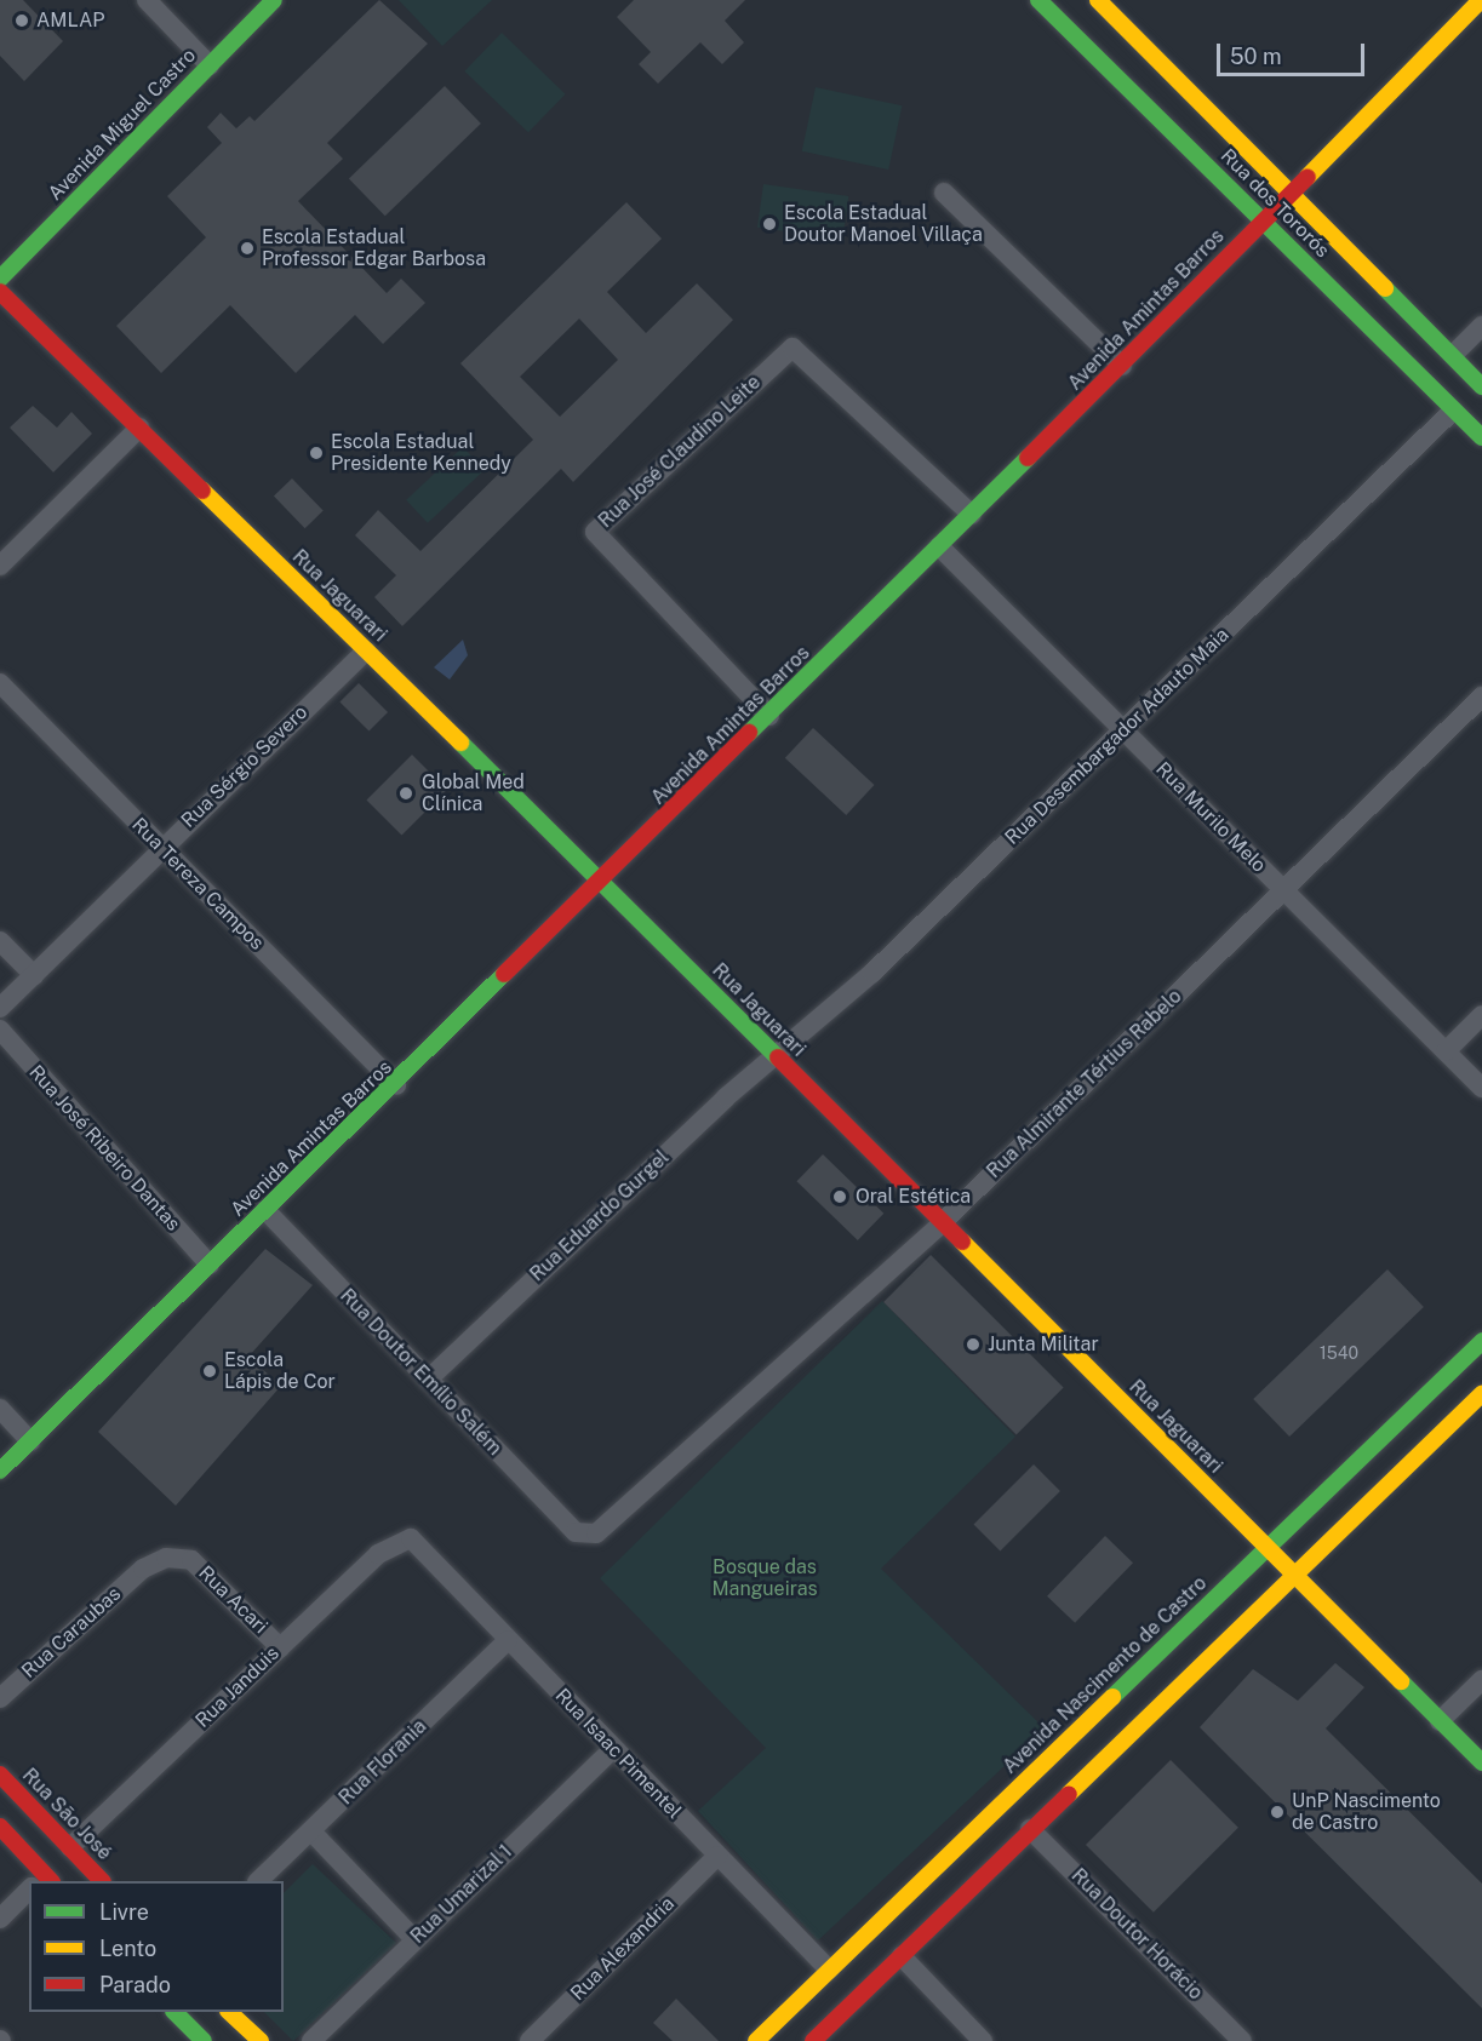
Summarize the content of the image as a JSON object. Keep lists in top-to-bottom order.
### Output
{
  "streets": {
    "main road": [
      "Avenida Miguel Castro",
      "Rua dos Tororós",
      "Avenida Amintas Barros",
      "Rua Jaguarari",
      "Avenida Nascimento de Castro",
      "Rua São José"
    ],
    "street": [
      "Rua José Claudino Leite",
      "Rua Desembargador Adauto Maia",
      "Rua Sérgio Severo",
      "Rua Murilo Melo",
      "Rua Tereza Campos",
      "Rua Almirante Tértius Rabelo",
      "Rua José Ribeiro Dantas",
      "Rua Eduardo Gurgel",
      "Rua Doutor Emílio Salém",
      "Rua Acari",
      "Rua Caraubas",
      "Rua Janduis",
      "Rua Isaac Pimentel",
      "Rua Florania",
      "Rua Umarizal 1",
      "Rua Doutor Horácio",
      "Rua Alexandria"
    ]
  },
  "crossings": [
    ["Rua dos Tororós", "Avenida Amintas Barros"],
    ["Rua dos Tororós", "Rua Desembargador Adauto Maia"],
    ["Avenida Amintas Barros", "Rua José Claudino Leite"],
    ["Avenida Amintas Barros", "Rua Jaguarari"],
    ["Avenida Amintas Barros", "Rua Murilo Melo"],
    ["Avenida Amintas Barros", "Rua Tereza Campos"],
    ["Avenida Amintas Barros", "Rua José Ribeiro Dantas"],
    ["Avenida Amintas Barros", "Rua Doutor Emílio Salém"],
    ["Rua Jaguarari", "Rua Desembargador Adauto Maia"],
    ["Rua Jaguarari", "Rua Sérgio Severo"],
    ["Rua Jaguarari", "Rua Almirante Tértius Rabelo"],
    ["Rua Jaguarari", "Rua Eduardo Gurgel"],
    ["Rua Jaguarari", "Avenida Nascimento de Castro"],
    ["Rua Desembargador Adauto Maia", "Rua Murilo Melo"],
    ["Rua Desembargador Adauto Maia", "Rua Eduardo Gurgel"],
    ["Rua Sérgio Severo", "Rua Tereza Campos"],
    ["Rua Murilo Melo", "Rua Almirante Tértius Rabelo"],
    ["Rua Almirante Tértius Rabelo", "Rua Doutor Emílio Salém"],
    ["Rua Eduardo Gurgel", "Rua Doutor Emílio Salém"],
    ["Rua Acari", "Rua Caraubas"],
    ["Rua Acari", "Rua Janduis"],
    ["Avenida Nascimento de Castro", "Rua Isaac Pimentel"],
    ["Rua Janduis", "Rua Isaac Pimentel"],
    ["Rua Janduis", "Rua São José"],
    ["Rua Isaac Pimentel", "Rua Florania"],
    ["Rua Isaac Pimentel", "Rua Umarizal 1"],
    ["Rua Isaac Pimentel", "Rua Alexandria"]
  ],
  "parks": ["Bosque das Mangueiras"],
  "places": [
    "AMLAP",
    "Escola Estadual Doutor Manoel Villaça",
    "Escola Estadual Professor Edgar Barbosa",
    "Escola Estadual Presidente Kennedy",
    "Global Med Clínica",
    "Oral Estética",
    "Junta Militar",
    "Escola Lápis de Cor",
    "UnP Nascimento de Castro"
  ],
  "house_numbers": ["1540"],
  "legend": ["Livre", "Lento", "Parado"],
  "scale_bar": "50 m"
}
